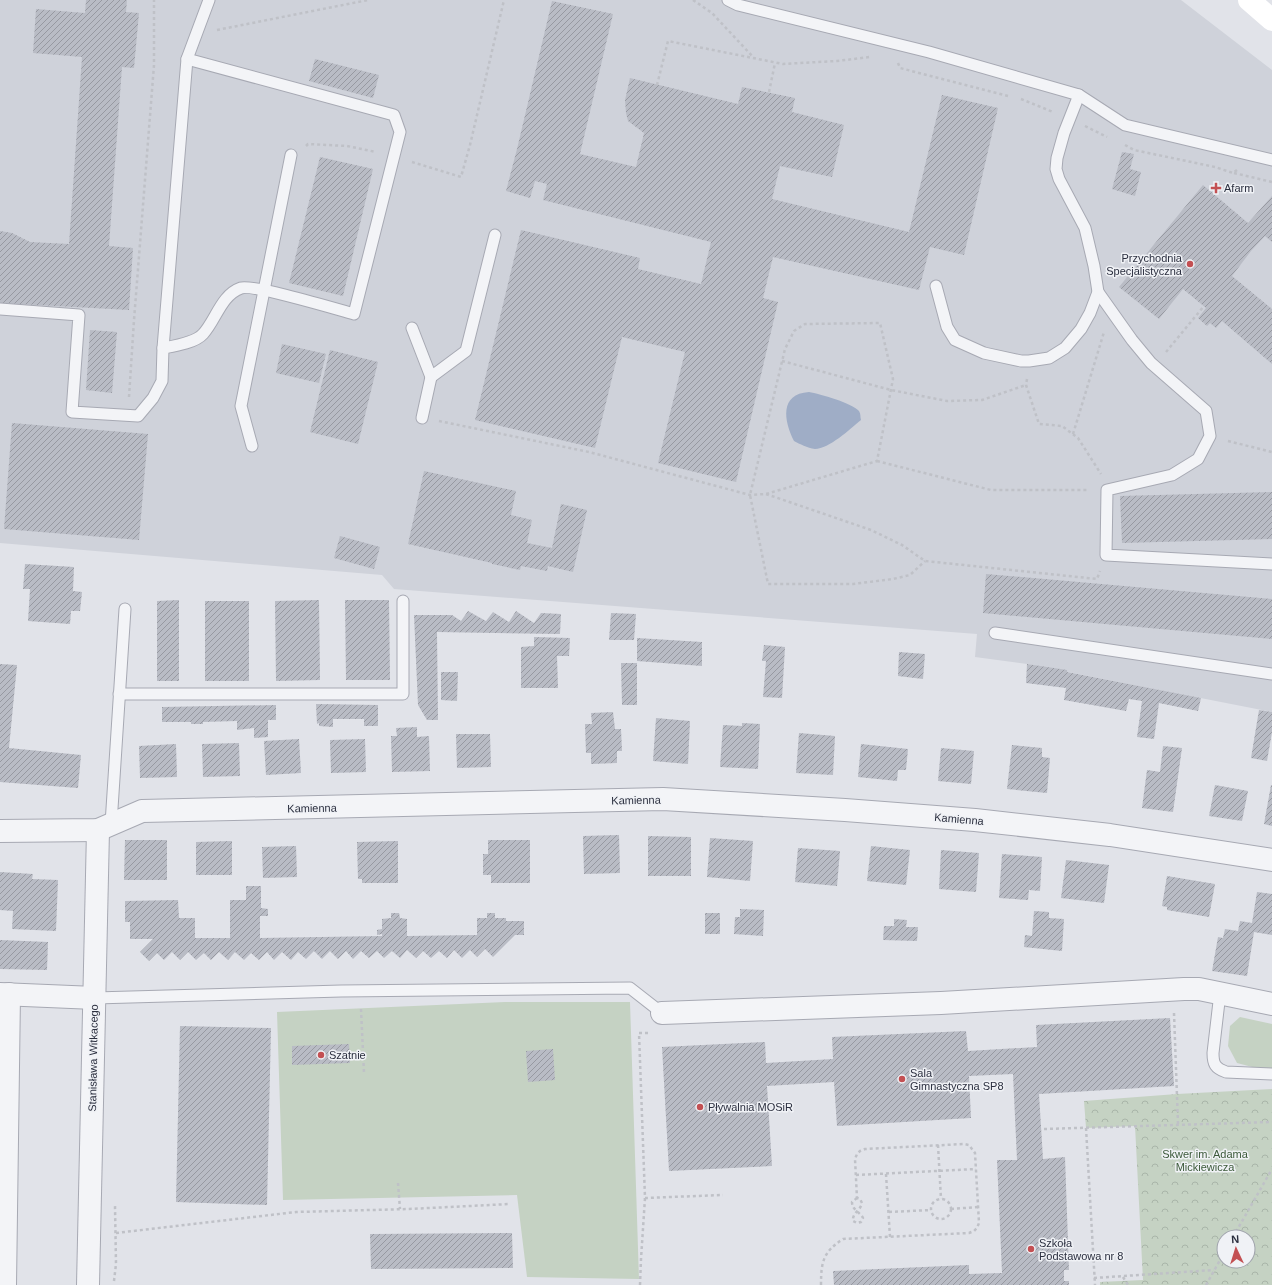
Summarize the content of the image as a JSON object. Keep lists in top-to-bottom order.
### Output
{
  "streets": {
    "street": ["Kamienna", "Stanisława Witkacego"]
  },
  "crossings": [
    ["Kamienna", "Stanisława Witkacego"]
  ],
  "parks": ["Skwer im. Adama Mickiewicza"],
  "places": {
    "health": ["Afarm"],
    "other": [
      "Przychodnia Specjalistyczna",
      "Szatnie",
      "Sala Gimnastyczna SP8",
      "Pływalnia MOSiR",
      "Szkoła Podstawowa nr 8"
    ]
  },
  "north": "top"
}
